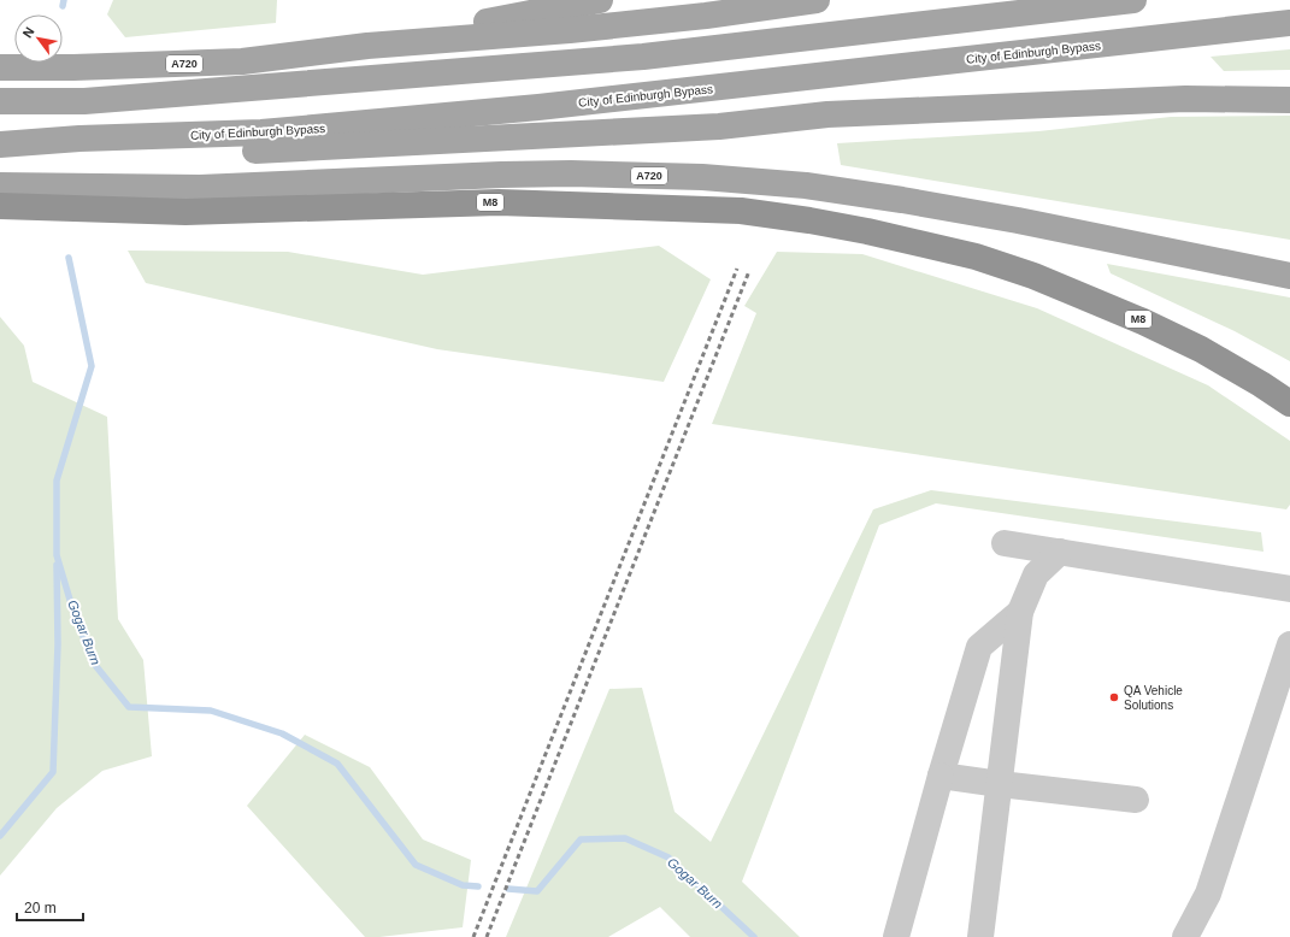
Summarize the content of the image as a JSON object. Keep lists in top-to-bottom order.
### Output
{
  "streets": {
    "highway": ["M8"],
    "main road": ["City of Edinburgh Bypass", "A720"]
  },
  "water": ["Gogar Burn"],
  "places": ["QA Vehicle Solutions"],
  "scale_bar": "20 m",
  "north": "top left"
}
